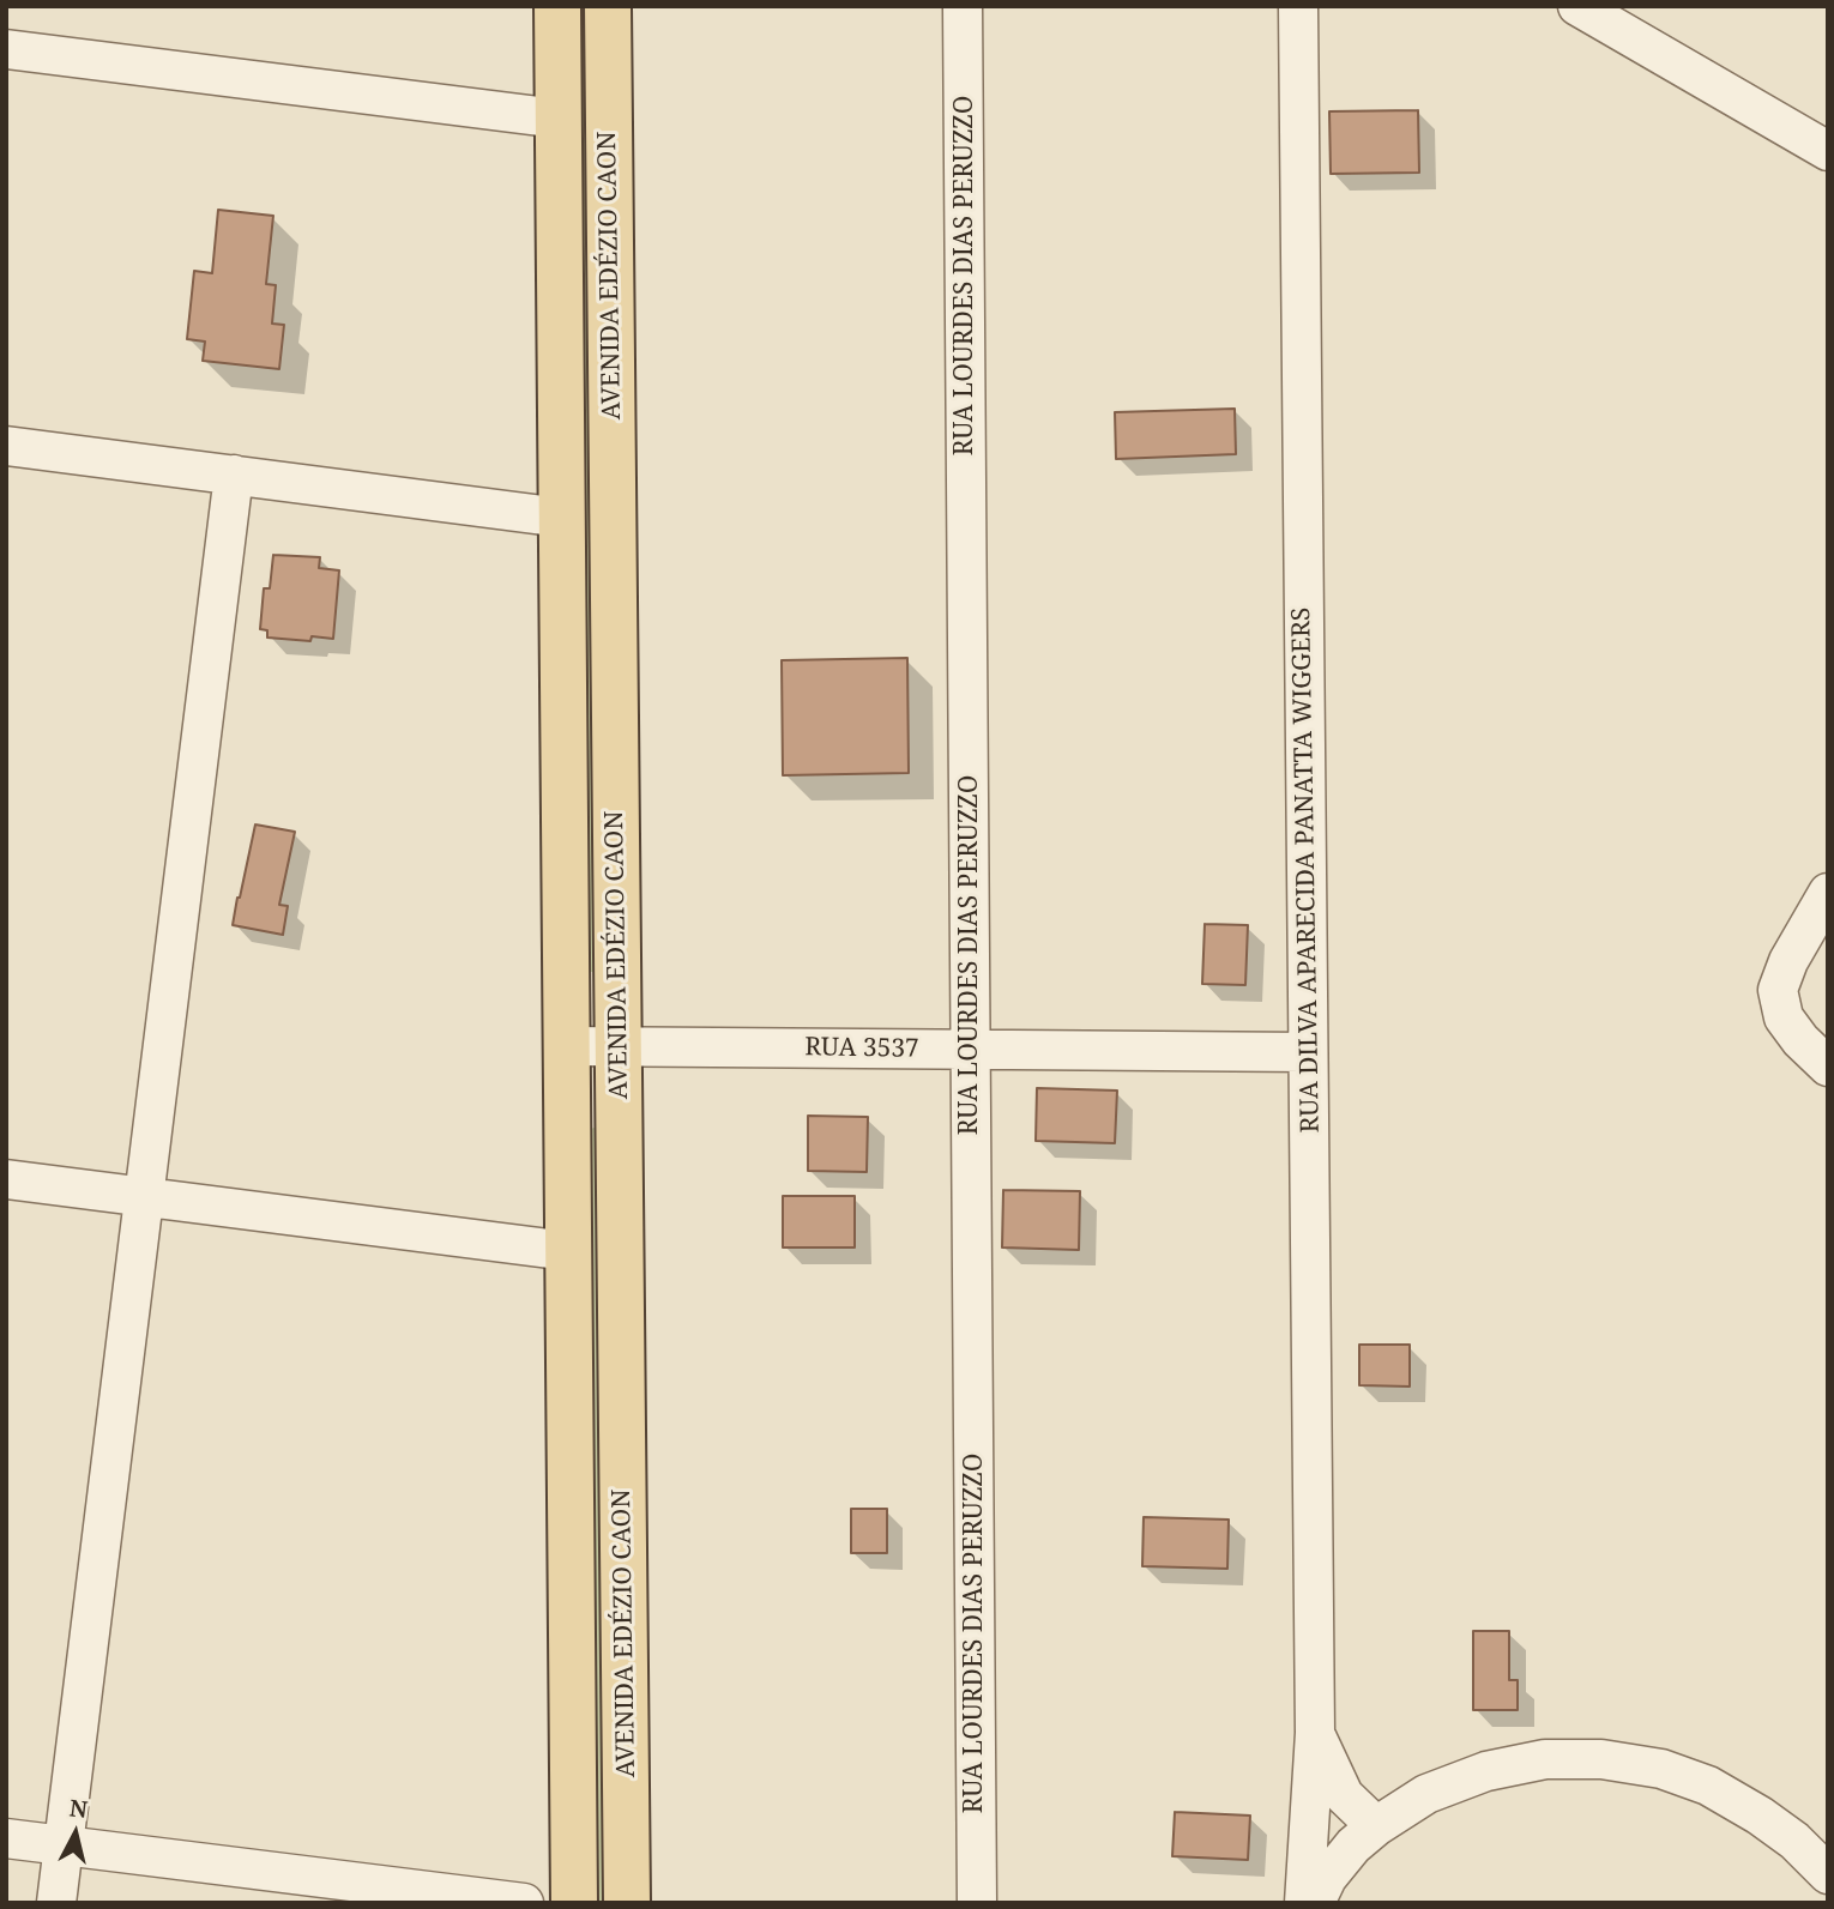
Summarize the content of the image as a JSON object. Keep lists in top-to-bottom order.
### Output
{
  "streets": {
    "main road": ["AVENIDA EDÉZIO CAON"],
    "street": ["RUA LOURDES DIAS PERUZZO", "RUA DILVA APARECIDA PANATTA WIGGERS", "RUA 3537"]
  },
  "crossings": [
    ["AVENIDA EDÉZIO CAON", "RUA 3537"],
    ["RUA LOURDES DIAS PERUZZO", "RUA 3537"],
    ["RUA DILVA APARECIDA PANATTA WIGGERS", "RUA 3537"]
  ],
  "north": "top"
}
